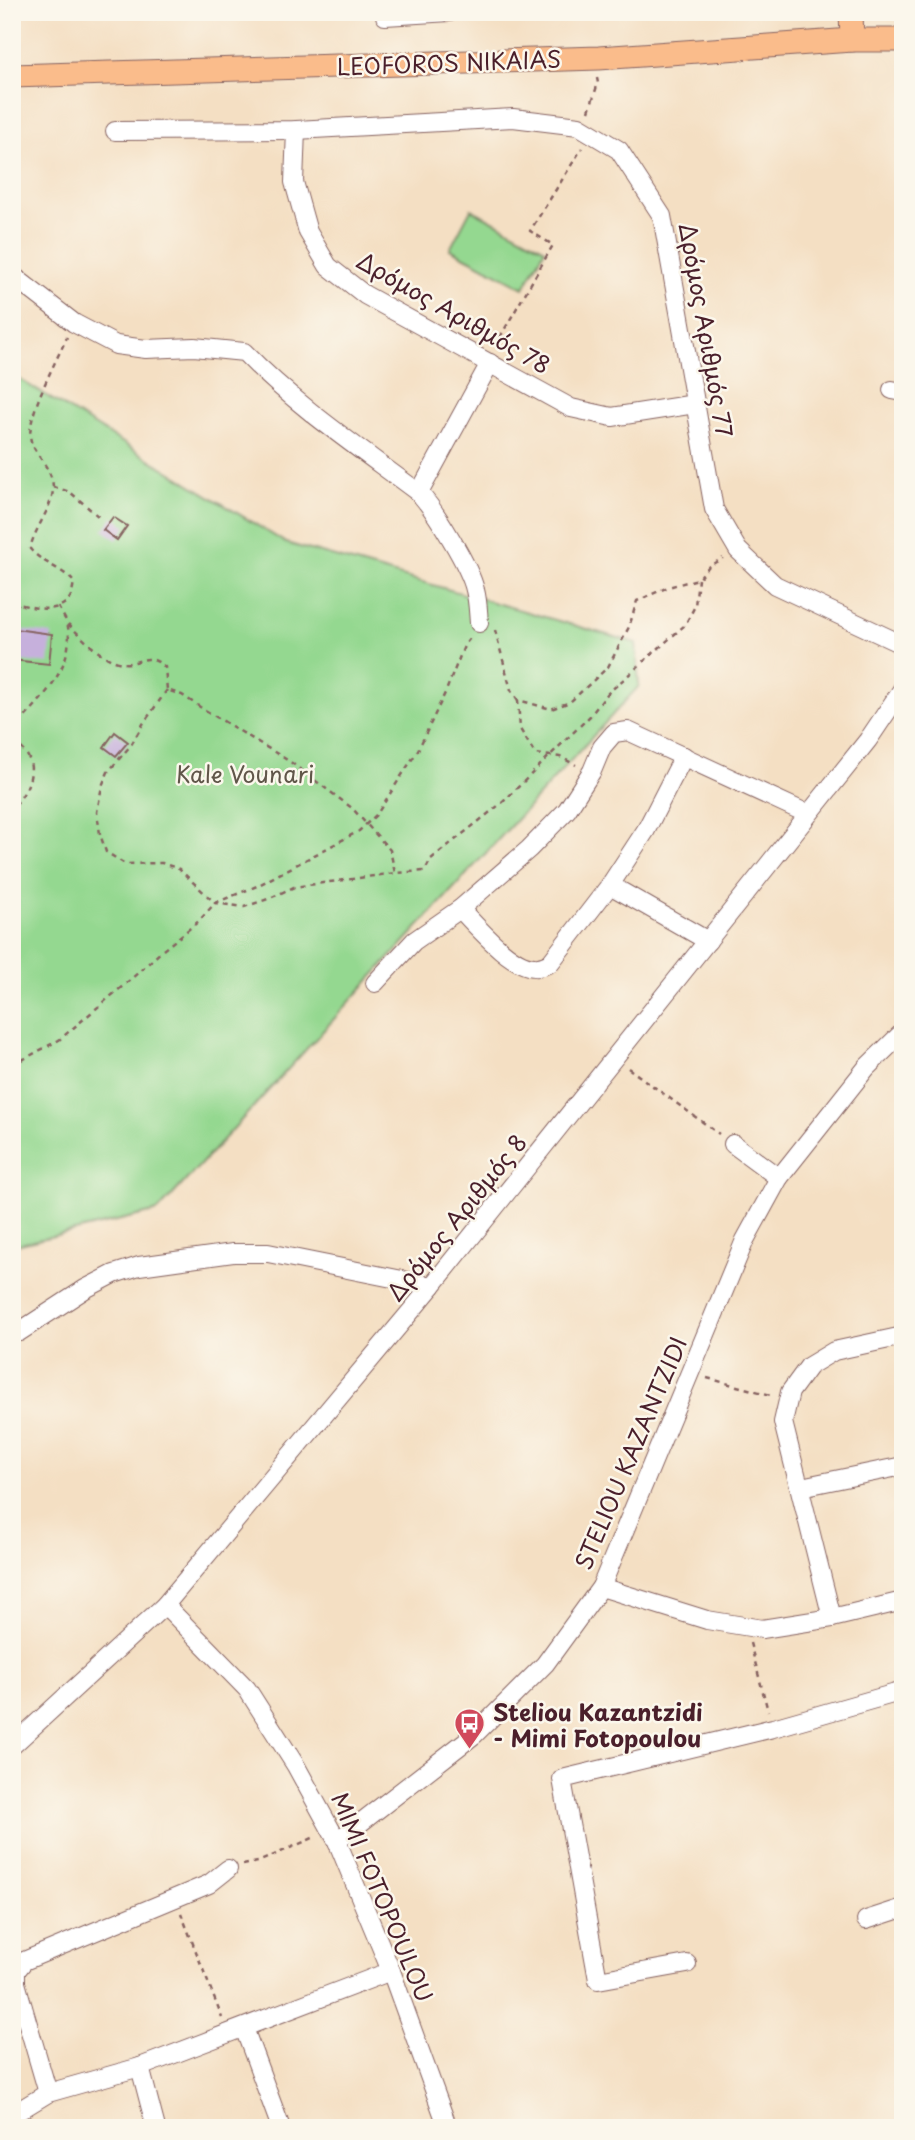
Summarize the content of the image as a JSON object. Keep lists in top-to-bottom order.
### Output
{
  "streets": {
    "main road": ["LEOFOROS NIKAIAS"],
    "street": [
      "Δρόμος Αριθμός 78",
      "Δρόμος Αριθμός 77",
      "Δρόμος Αριθμός 8",
      "STELIOU KAZANTZIDI",
      "MIMI FOTOPOULOU"
    ]
  },
  "crossings": [
    ["Δρόμος Αριθμός 78", "Δρόμος Αριθμός 77"],
    ["Δρόμος Αριθμός 8", "MIMI FOTOPOULOU"],
    ["STELIOU KAZANTZIDI", "MIMI FOTOPOULOU"]
  ],
  "parks": ["Kale Vounari"],
  "places": {
    "bus stop": ["Steliou Kazantzidi - Mimi Fotopoulou"]
  }
}
